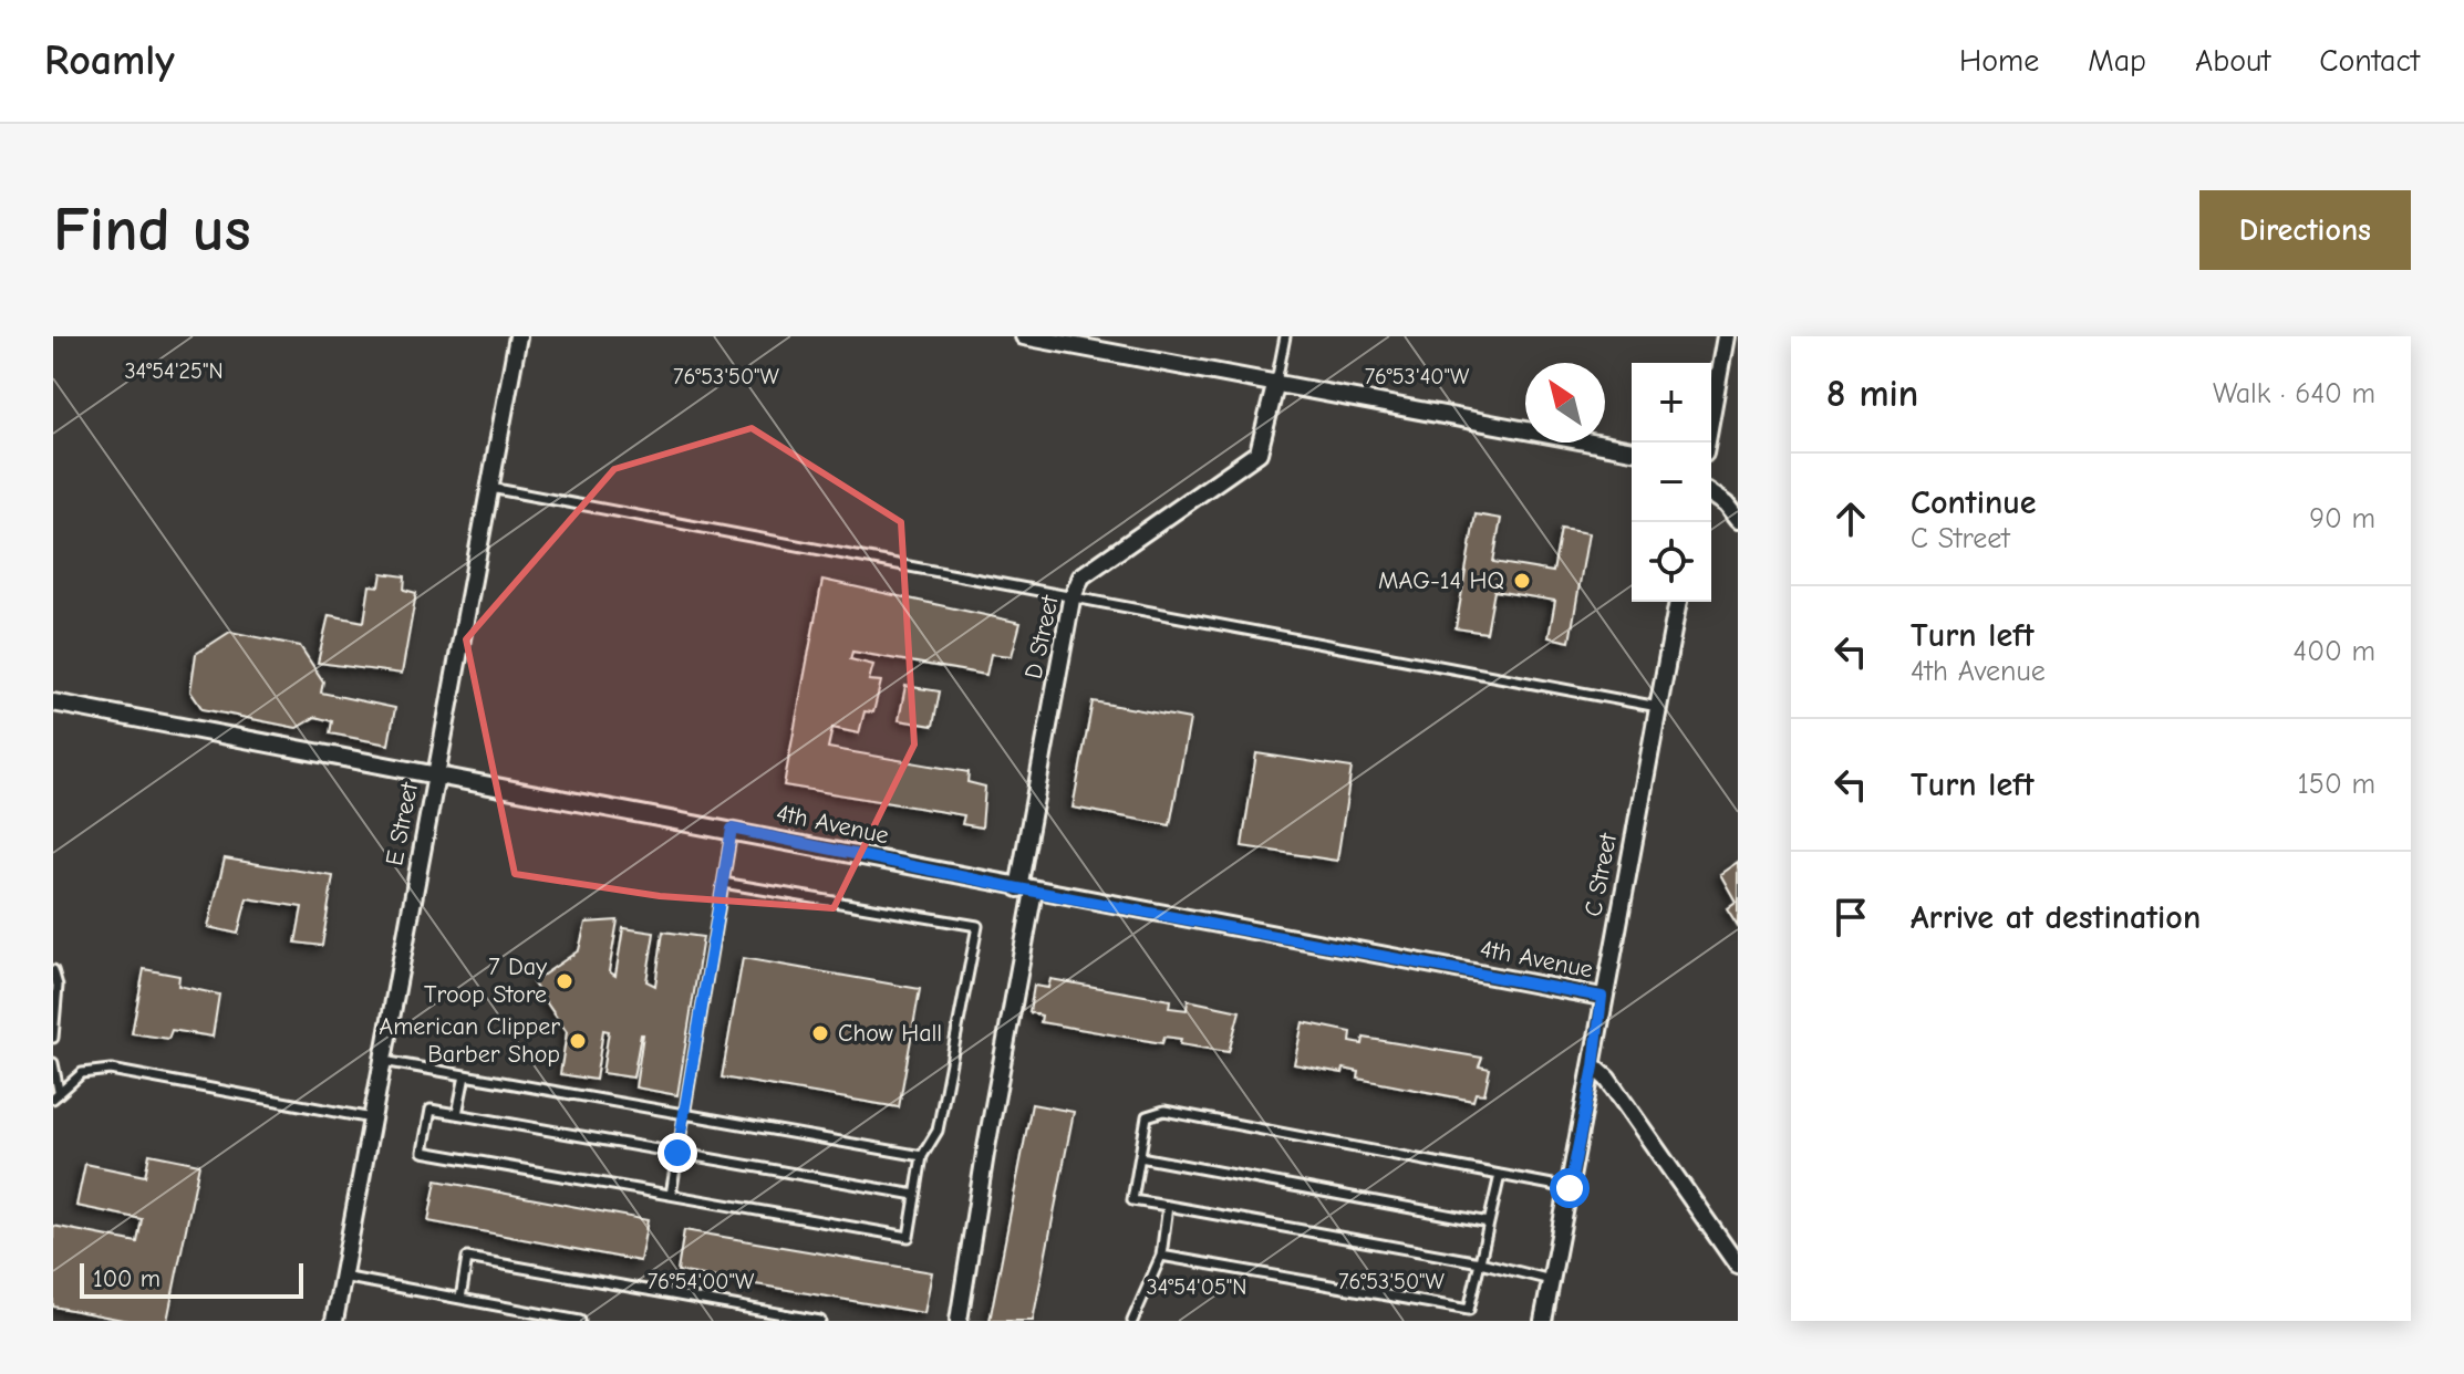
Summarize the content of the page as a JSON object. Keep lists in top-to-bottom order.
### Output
{
  "streets": {
    "street": [
      "D Street",
      "E Street",
      "4th Avenue",
      "C Street"
    ]
  },
  "crossings": [
    ["D Street", "4th Avenue"],
    ["E Street", "4th Avenue"],
    ["4th Avenue", "C Street"]
  ],
  "places": [
    "MAG-14 HQ",
    "7 Day Troop Store",
    "Chow Hall",
    "American Clipper Barber Shop"
  ],
  "scale_bar": "100 m",
  "north": "top left",
  "page": {
    "header": "Roamly",
    "nav": [
      "Home",
      "Map",
      "About",
      "Contact"
    ],
    "buttons": "Directions",
    "title": "Find us",
    "heading": ["8 min", "Walk · 640 m"],
    "map_buttons": ["+", "−"],
    "list": [
      ["Continue", "C Street", "90 m"],
      ["Turn left", "4th Avenue", "400 m"],
      ["Turn left", "150 m"],
      "Arrive at destination"
    ],
    "scale": "100 m"
  },
  "coordinates": [
    "34°54'25\"N",
    "76°53'50\"W",
    "76°53'40\"W",
    "76°54'00\"W",
    "34°54'05\"N"
  ]
}
